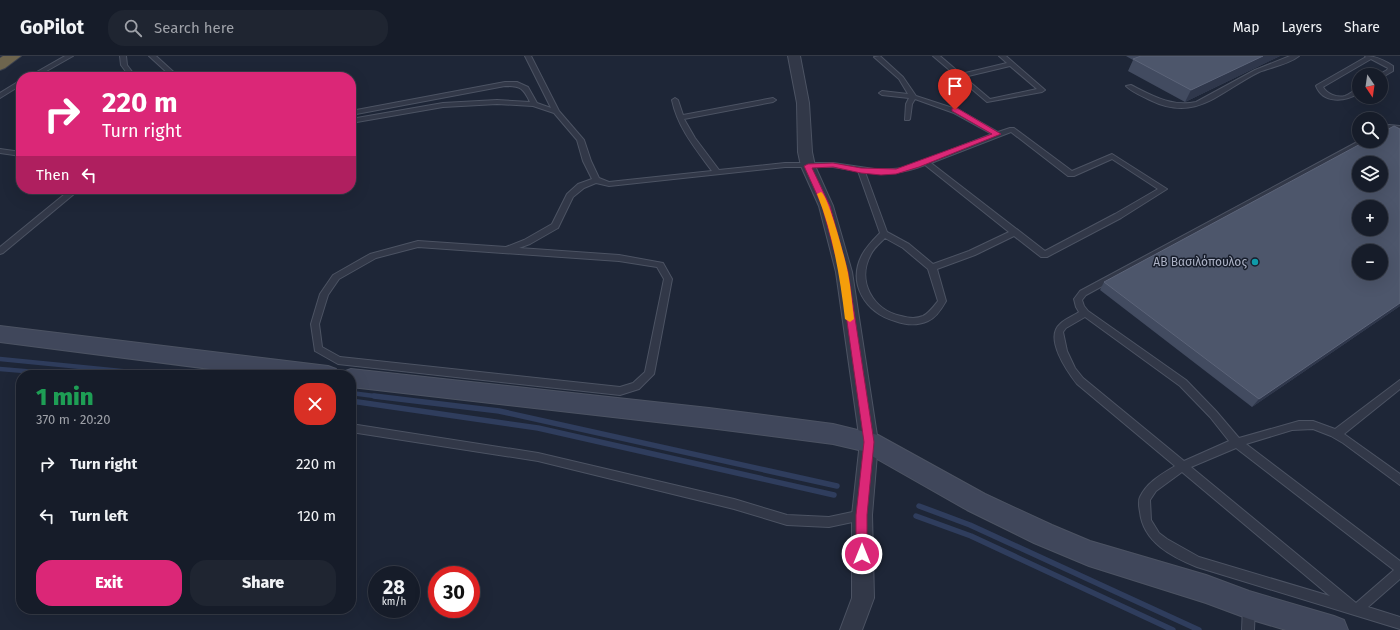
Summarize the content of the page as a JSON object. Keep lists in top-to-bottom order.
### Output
{
  "places": ["ΑΒ Βασιλόπουλος"],
  "north": "bottom",
  "page": {
    "header": "GoPilot",
    "search": "Search here",
    "nav": ["Map", "Layers", "Share"],
    "map_buttons": ["+", "−"],
    "turn": ["220 m", "Turn right"],
    "then": "Then",
    "heading": ["1 min", "370 m · 20:20"],
    "list": [
      {
        "name": "Turn right",
        "value": "220 m"
      },
      {
        "name": "Turn left",
        "value": "120 m"
      }
    ],
    "buttons": ["Exit", "Share"],
    "speed": "28 km/h",
    "limit": "30"
  }
}
